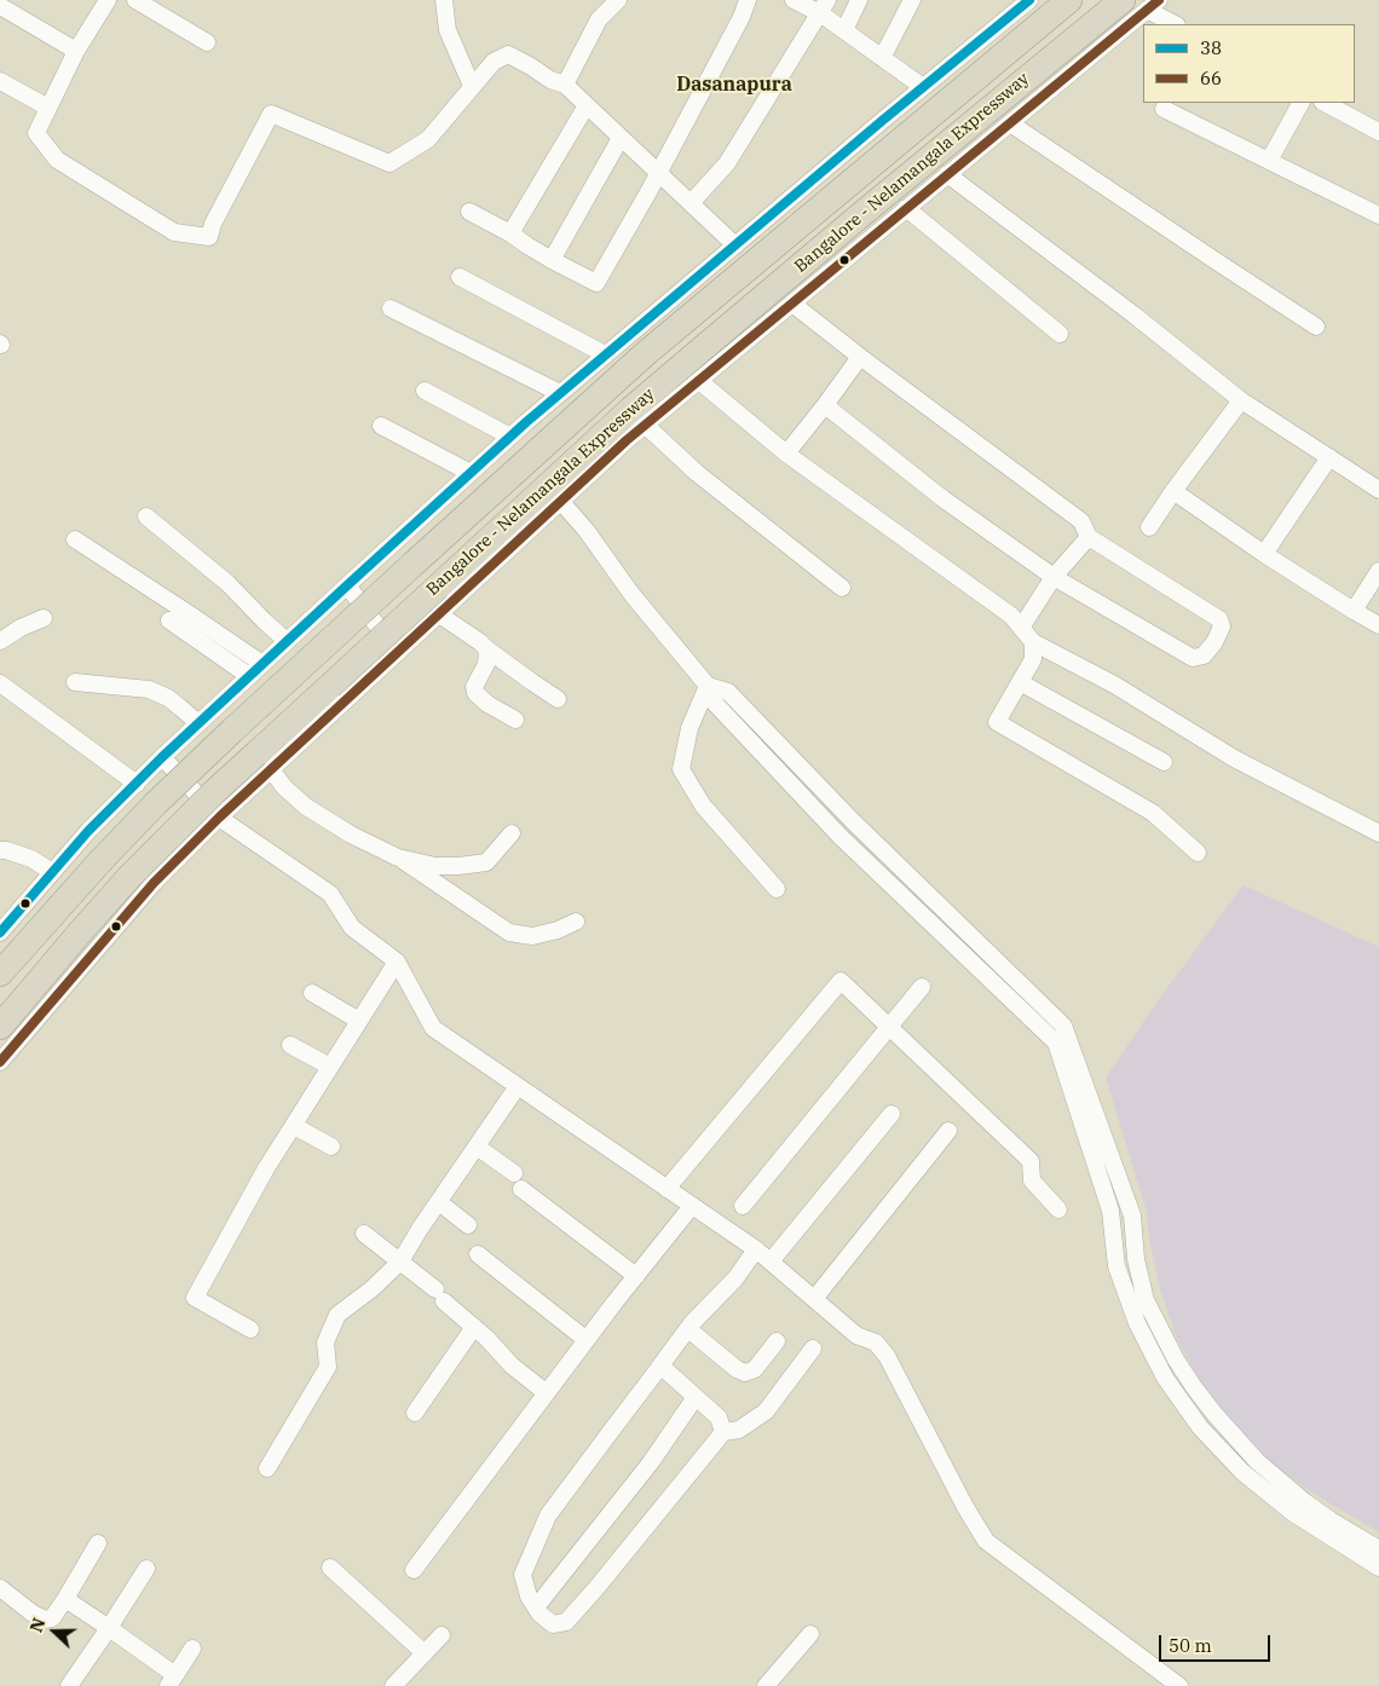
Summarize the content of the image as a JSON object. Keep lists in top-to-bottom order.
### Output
{
  "streets": {
    "highway": ["Bangalore - Nelamangala Expressway"]
  },
  "districts": ["Dasanapura"],
  "lines": ["transit line 38", "transit line 66"],
  "legend": ["38", "66"],
  "scale_bar": "50 m",
  "north": "left"
}
